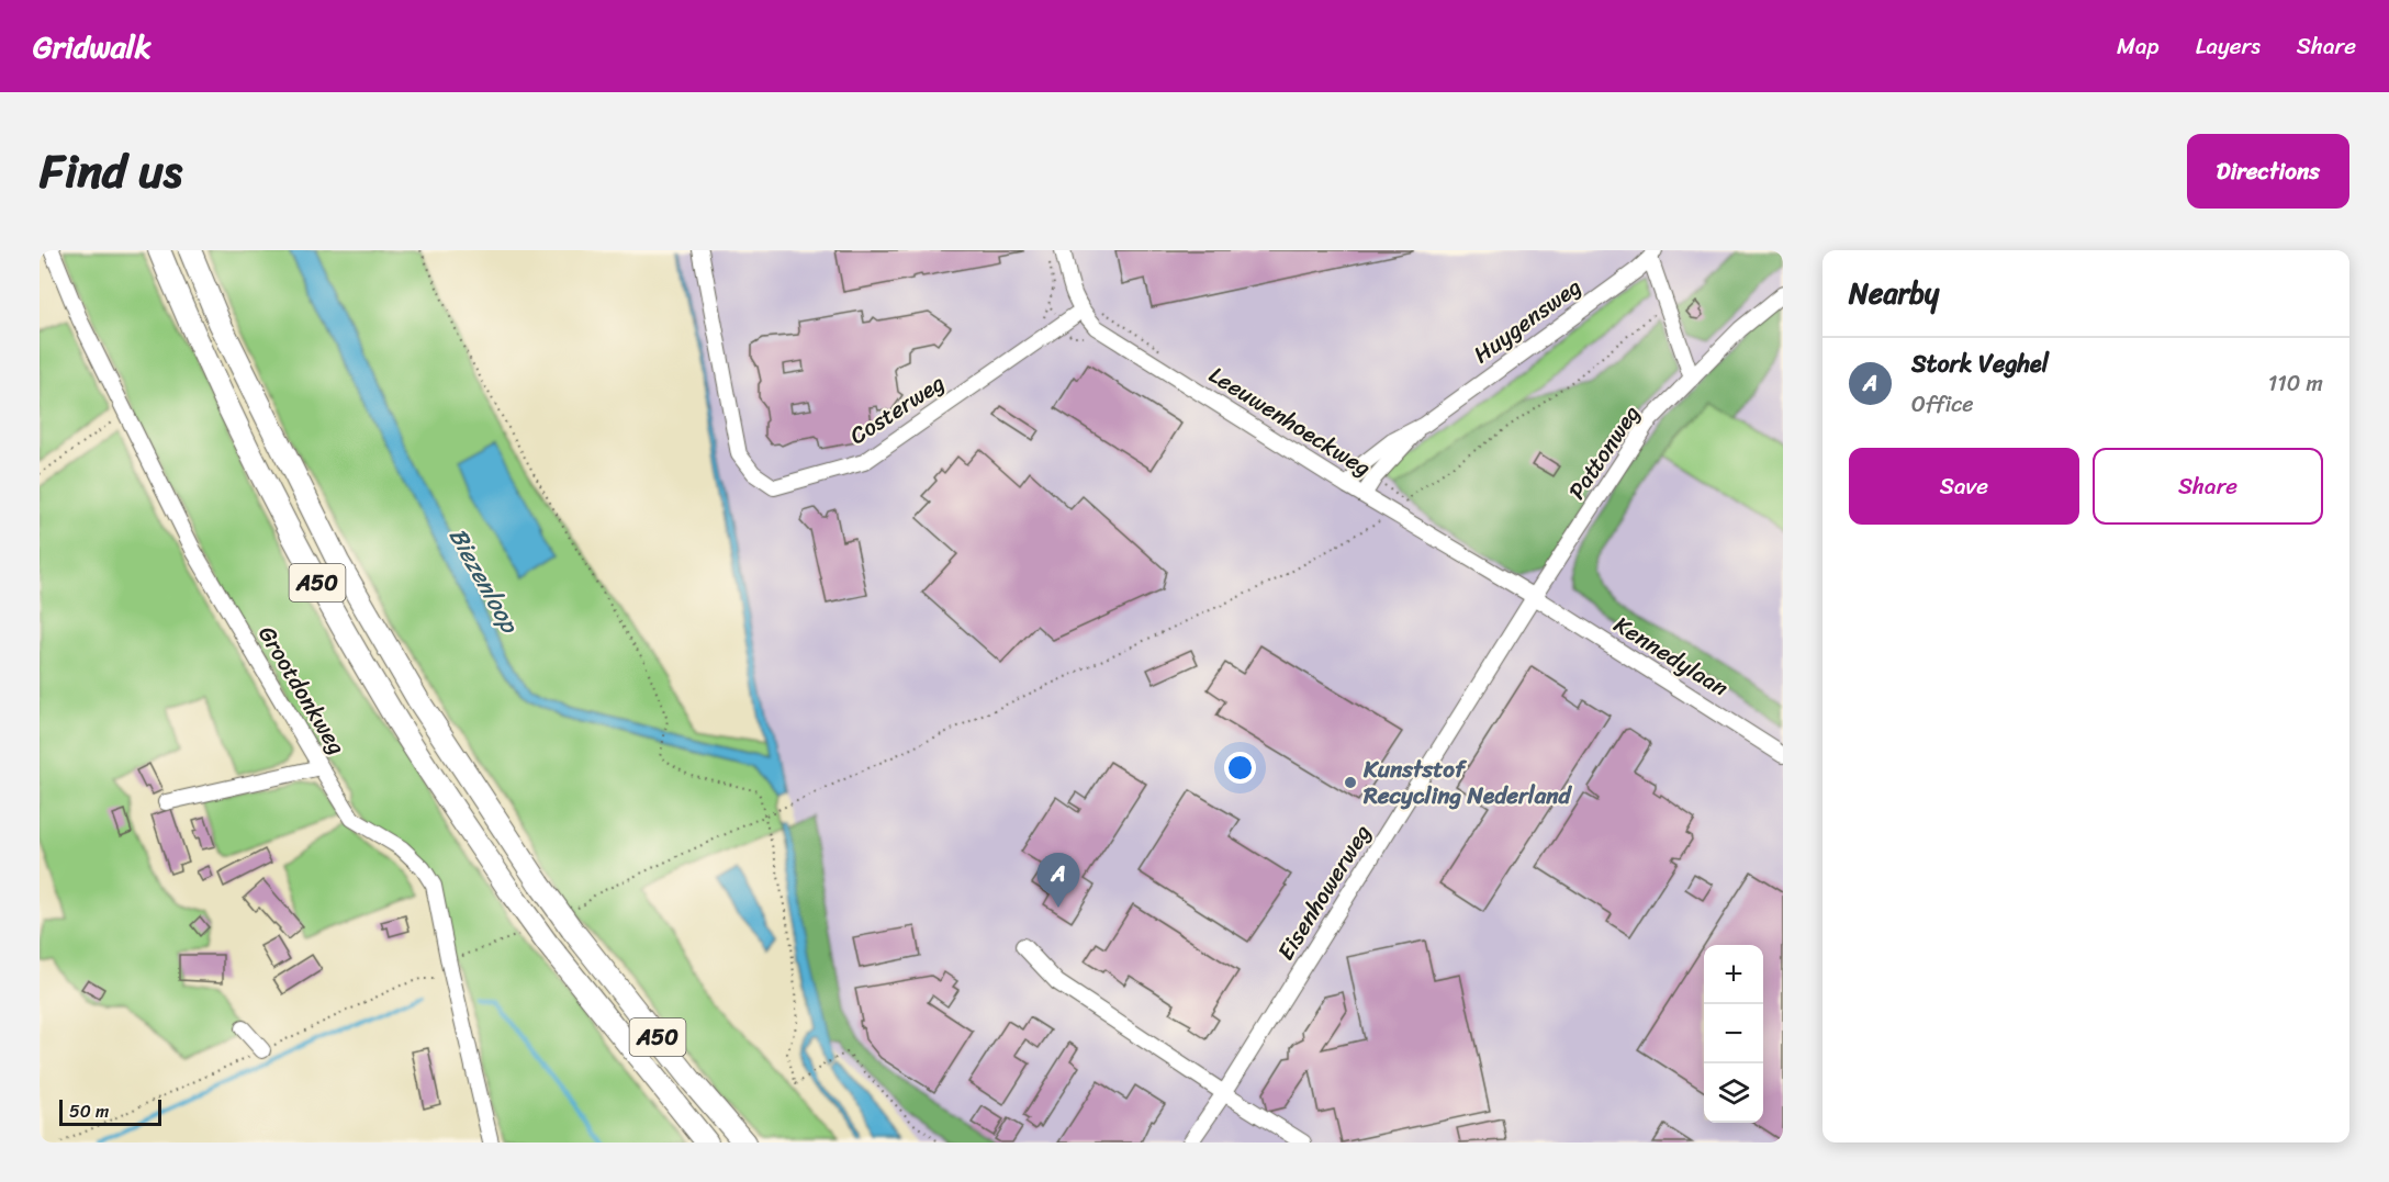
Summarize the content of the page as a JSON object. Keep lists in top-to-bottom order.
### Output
{
  "streets": {
    "highway": ["A50"],
    "street": [
      "Huygensweg",
      "Costerweg",
      "Leeuwenhoeckweg",
      "Pattonweg",
      "Kennedylaan",
      "Grootdonkweg",
      "Eisenhowerweg"
    ]
  },
  "crossings": [
    ["Huygensweg", "Leeuwenhoeckweg"],
    ["Costerweg", "Leeuwenhoeckweg"],
    ["Leeuwenhoeckweg", "Pattonweg"],
    ["Leeuwenhoeckweg", "Kennedylaan"],
    ["Leeuwenhoeckweg", "Eisenhowerweg"],
    ["Pattonweg", "Kennedylaan"],
    ["Pattonweg", "Eisenhowerweg"],
    ["Kennedylaan", "Eisenhowerweg"]
  ],
  "water": ["Biezenloop"],
  "places": ["Kunststof Recycling Nederland"],
  "scale_bar": "50 m",
  "page": {
    "header": "Gridwalk",
    "nav": ["Map", "Layers", "Share"],
    "title": "Find us",
    "buttons": [
      "Directions",
      ["Save", "Share"]
    ],
    "heading": "Nearby",
    "list": [
      {
        "mark": "A",
        "name": "Stork Veghel",
        "note": "Office",
        "value": "110 m"
      }
    ],
    "pins": "A",
    "map_buttons": ["+", "−"],
    "scale": "50 m"
  }
}
